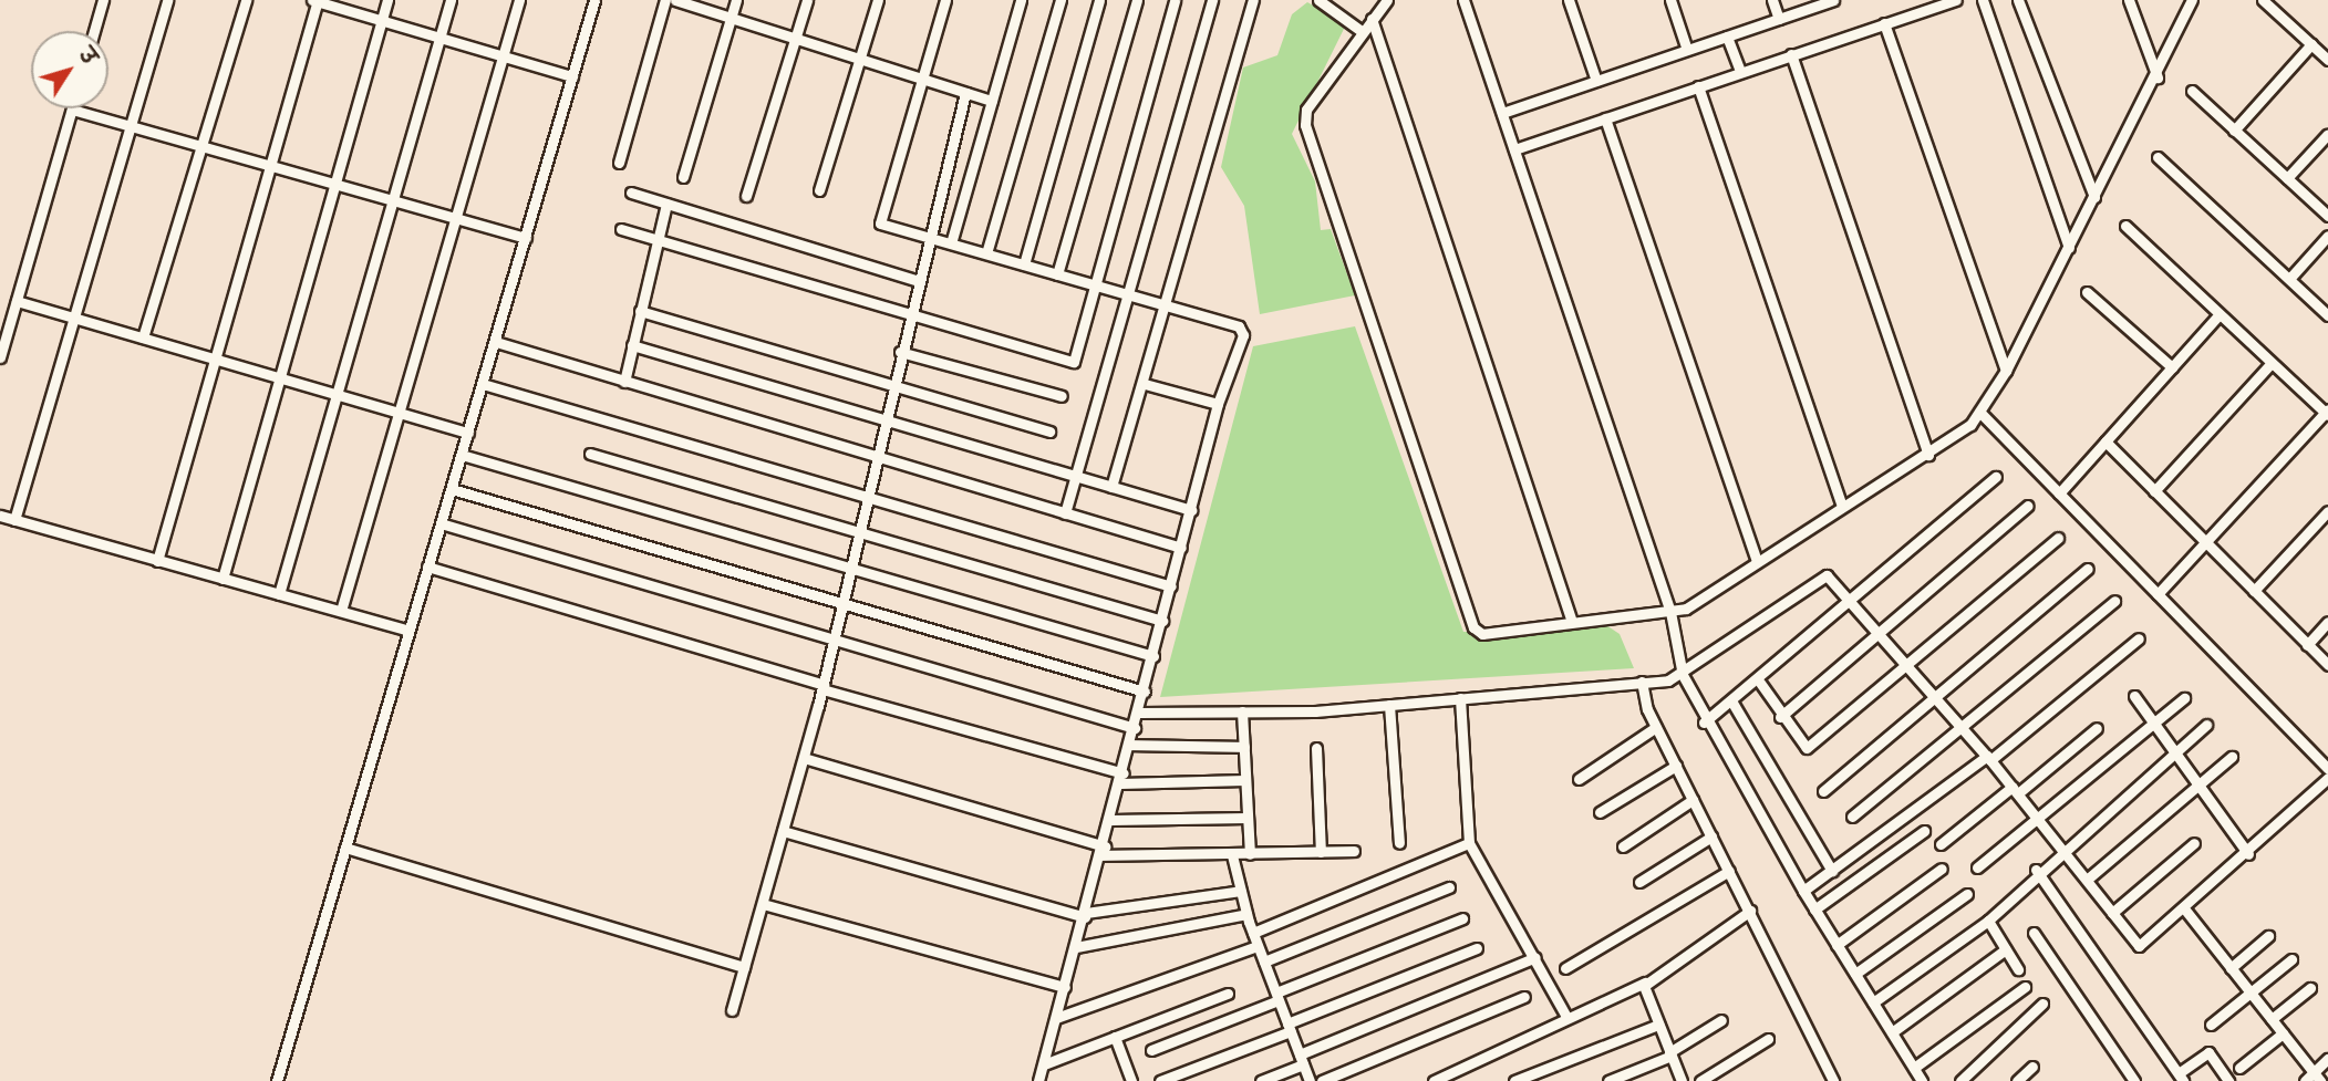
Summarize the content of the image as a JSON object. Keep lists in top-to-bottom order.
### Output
{
  "north": "top right"
}
